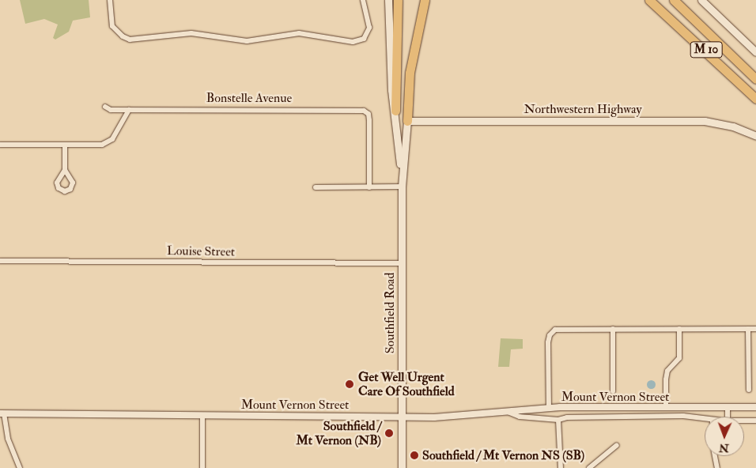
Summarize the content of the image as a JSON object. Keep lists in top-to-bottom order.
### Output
{
  "streets": {
    "highway": ["M 10"],
    "main road": ["Northwestern Highway", "Southfield Road"],
    "street": ["Bonstelle Avenue", "Louise Street", "Mount Vernon Street"]
  },
  "crossings": [
    ["Northwestern Highway", "Southfield Road"],
    ["Louise Street", "Southfield Road"],
    ["Southfield Road", "Mount Vernon Street"]
  ],
  "places": ["Get Well Urgent Care Of Southfield", "Southfield / Mt Vernon (NB)", "Southfield / Mt Vernon NS (SB)"],
  "north": "bottom"
}
